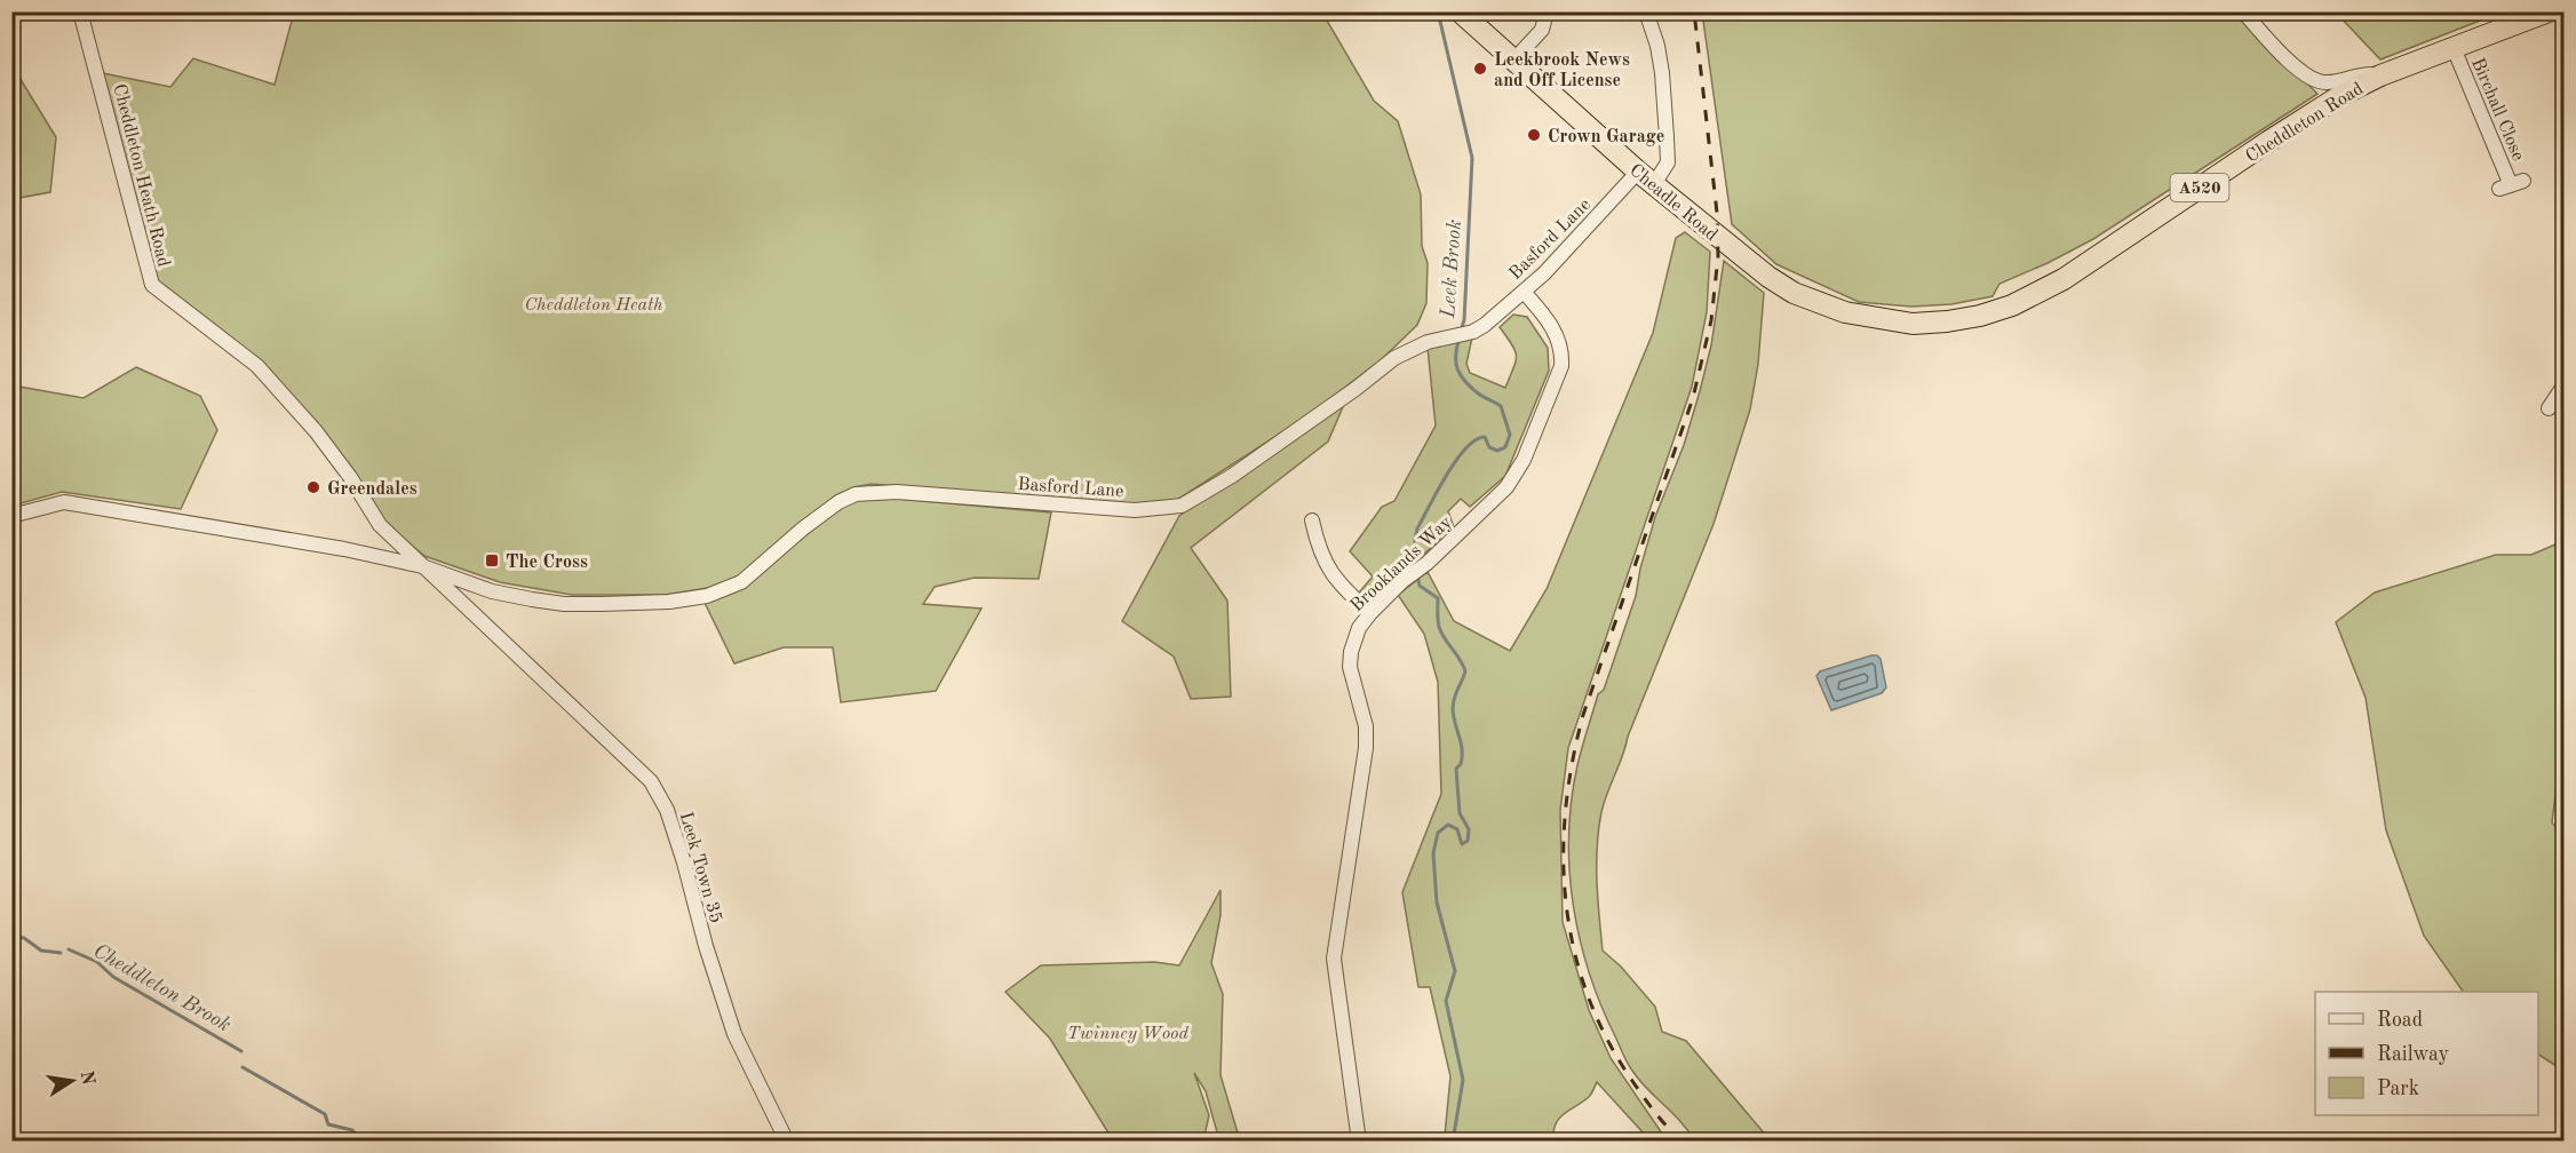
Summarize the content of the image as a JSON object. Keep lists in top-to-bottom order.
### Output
{
  "streets": {
    "highway": ["Cheddleton Road", "A520", "Cheadle Road"],
    "street": [
      "Birchall Close",
      "Cheddleton Heath Road",
      "Basford Lane",
      "Brooklands Way",
      "Leek Town 35"
    ]
  },
  "crossings": [
    ["Birchall Close", "Cheddleton Road"],
    ["Cheddleton Road", "Cheadle Road"],
    ["Cheddleton Heath Road", "Basford Lane"],
    ["Cheddleton Heath Road", "Leek Town 35"],
    ["Cheadle Road", "Basford Lane"],
    ["Basford Lane", "Brooklands Way"],
    ["Basford Lane", "Leek Town 35"]
  ],
  "water": ["Leek Brook", "Cheddleton Brook"],
  "parks": ["Cheddleton Heath", "Twinney Wood"],
  "places": {
    "other": ["Leekbrook News and Off License", "Crown Garage", "Greendales"],
    "transit": ["The Cross"]
  },
  "legend": ["Road", "Railway", "Park"],
  "north": "right"
}
